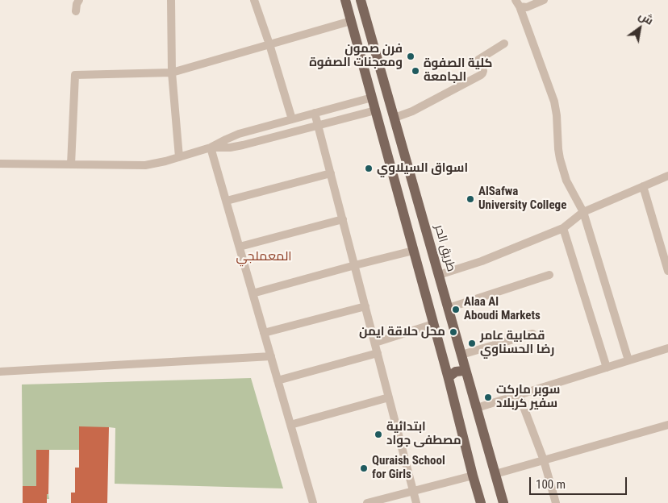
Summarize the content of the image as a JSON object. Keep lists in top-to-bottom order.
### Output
{
  "streets": {
    "main road": ["طريق الحر"]
  },
  "districts": ["المعملجي"],
  "places": [
    "فرن صمون ومعجنات الصفوة",
    "كلية الصفوة الجامعة",
    "اسواق السيلاوي",
    "AlSafwa University College",
    "Alaa Al Aboudi Markets",
    "محل حلاقة ايمن",
    "قصابية عامر رضا الحسناوي",
    "سوبر ماركت سفير كربلاد",
    "ابتدائية مصطفى جواد",
    "Quraish School for Girls"
  ],
  "scale_bar": "100 m",
  "north": "top right"
}
